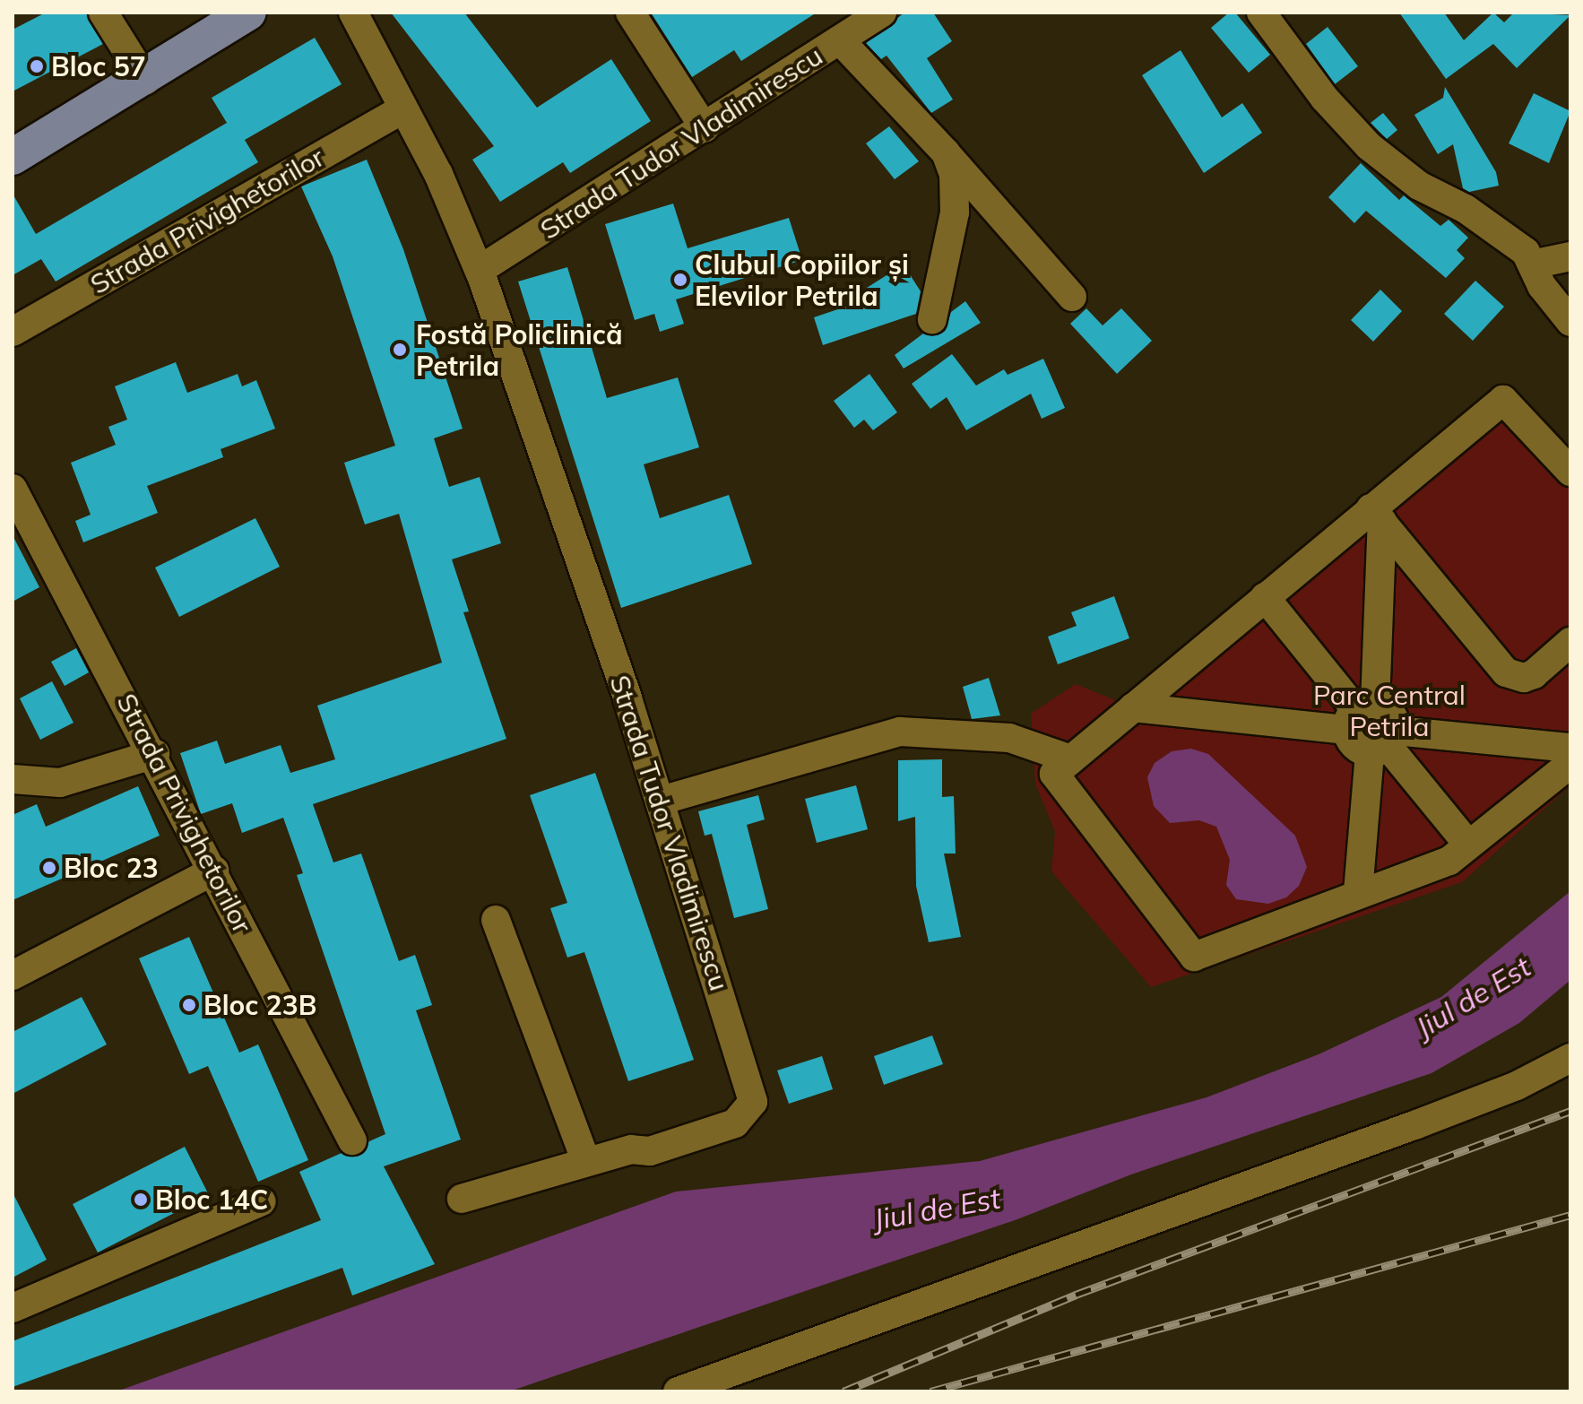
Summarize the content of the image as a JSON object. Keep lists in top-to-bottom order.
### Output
{
  "streets": {
    "street": ["Strada Tudor Vladimirescu", "Strada Privighetorilor"]
  },
  "crossings": [
    ["Strada Tudor Vladimirescu", "Strada Privighetorilor"]
  ],
  "water": ["Jiul de Est"],
  "parks": ["Parc Central Petrila"],
  "places": [
    "Bloc 57",
    "Clubul Copiilor și Elevilor Petrila",
    "Fostă Policlinică Petrila",
    "Bloc 23",
    "Bloc 23B",
    "Bloc 14C"
  ]
}
